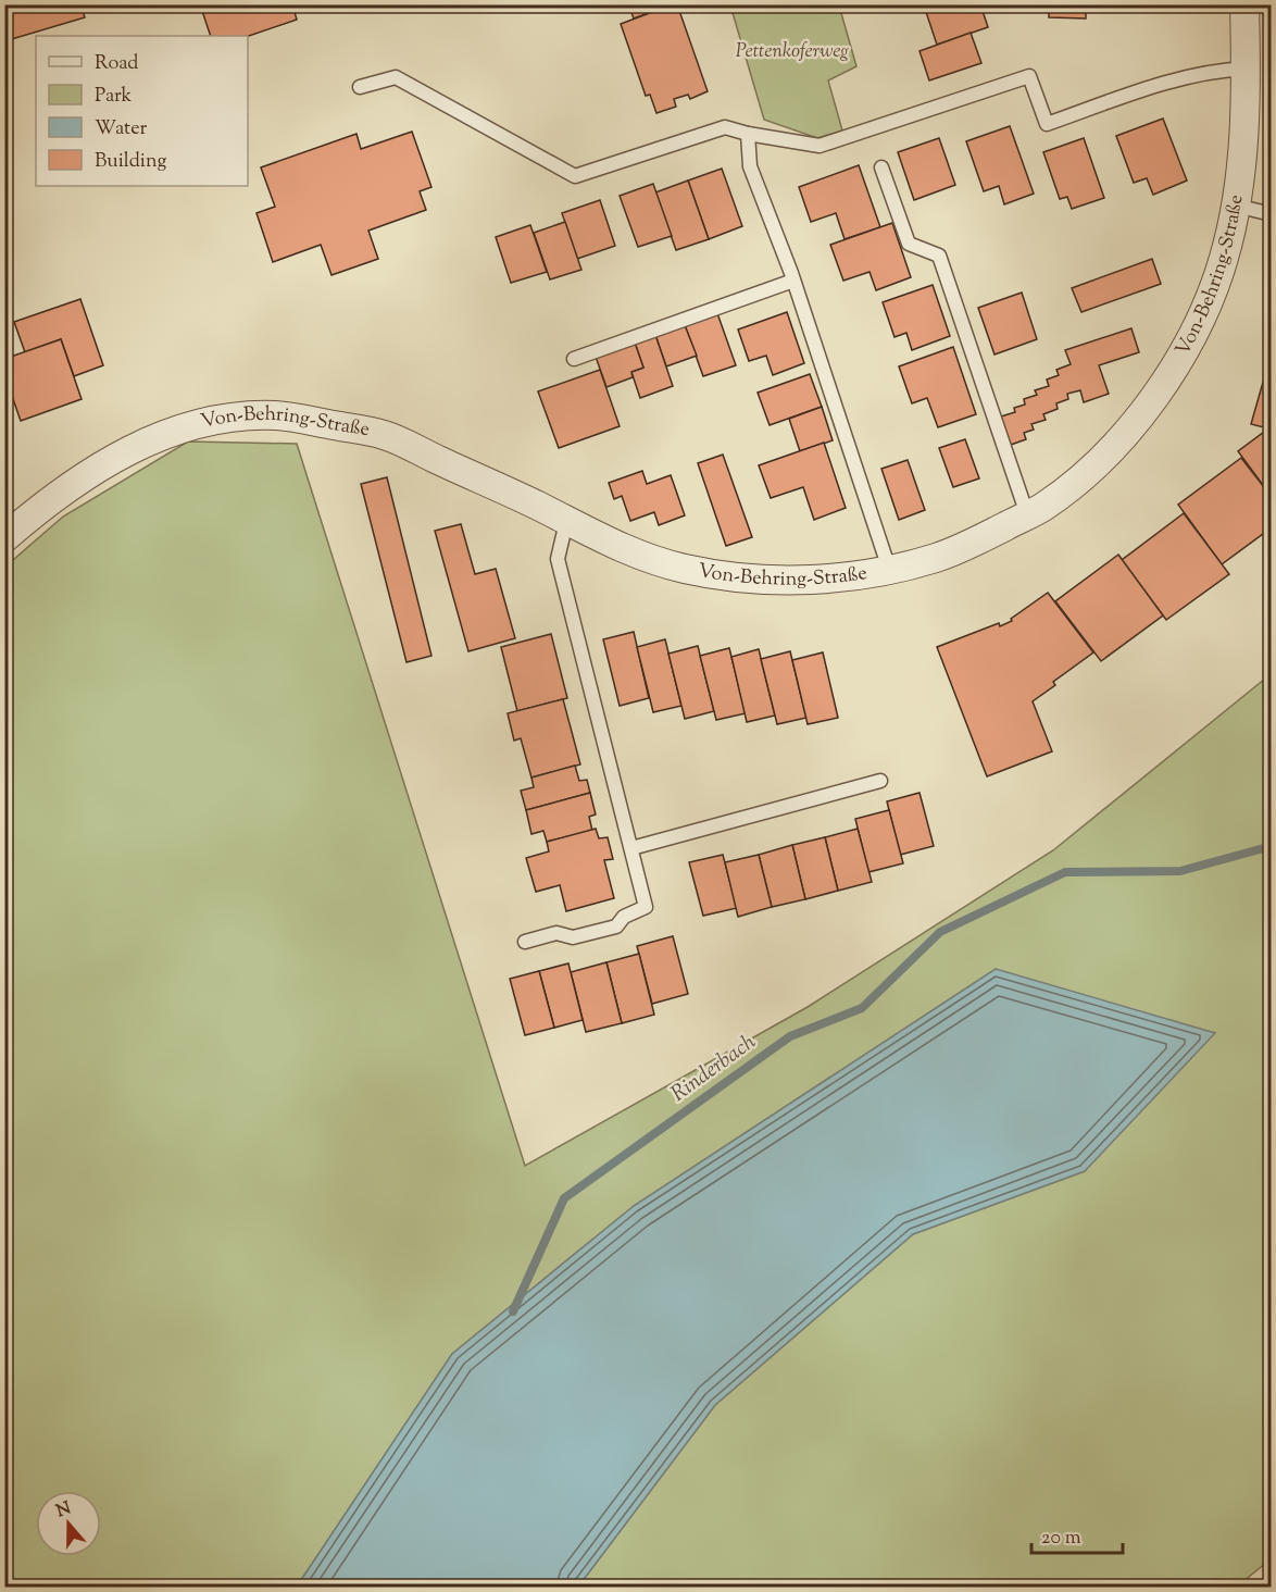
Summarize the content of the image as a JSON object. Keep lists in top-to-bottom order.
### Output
{
  "streets": {
    "street": ["Von-Behring-Straße"]
  },
  "water": ["Rinderbach"],
  "parks": ["Pettenkoferweg"],
  "legend": [
    "Road",
    "Park",
    "Water",
    "Building"
  ],
  "scale_bar": "20 m",
  "north": "top"
}
